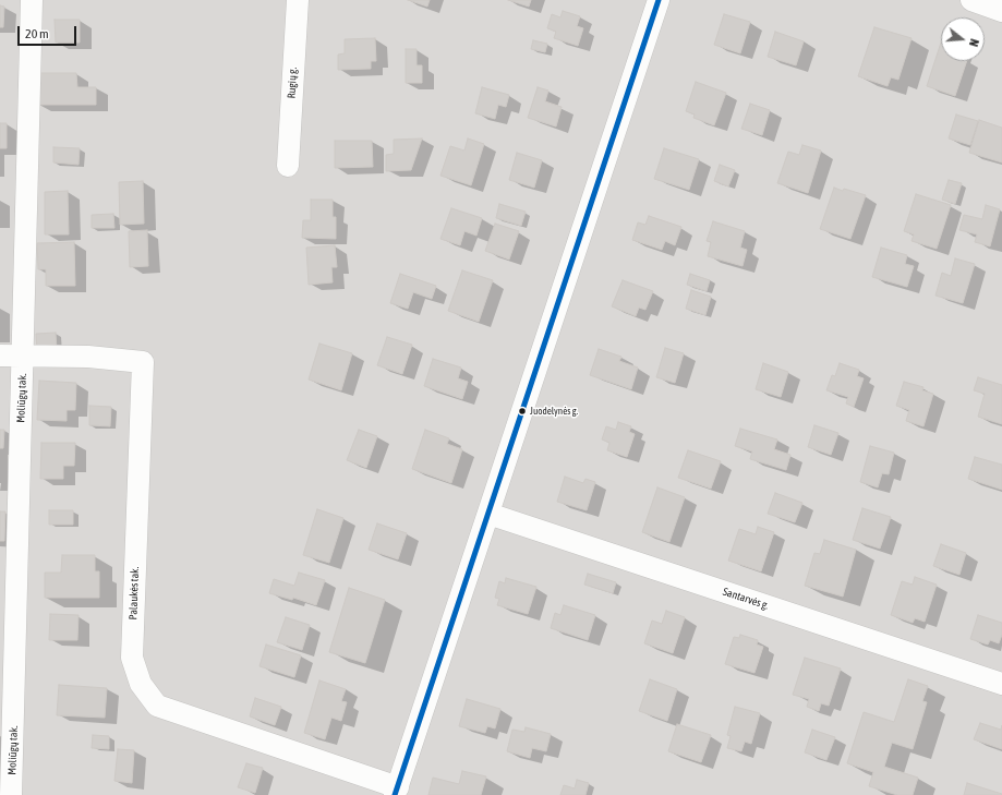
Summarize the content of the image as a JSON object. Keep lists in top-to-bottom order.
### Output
{
  "streets": {
    "street": [
      "Rugių g.",
      "Moliūgų tak.",
      "Palaukės tak.",
      "Santarvės g."
    ]
  },
  "crossings": [
    ["Moliūgų tak.", "Palaukės tak."]
  ],
  "places": ["Juodelynės g."],
  "scale_bar": "20 m",
  "north": "right"
}
